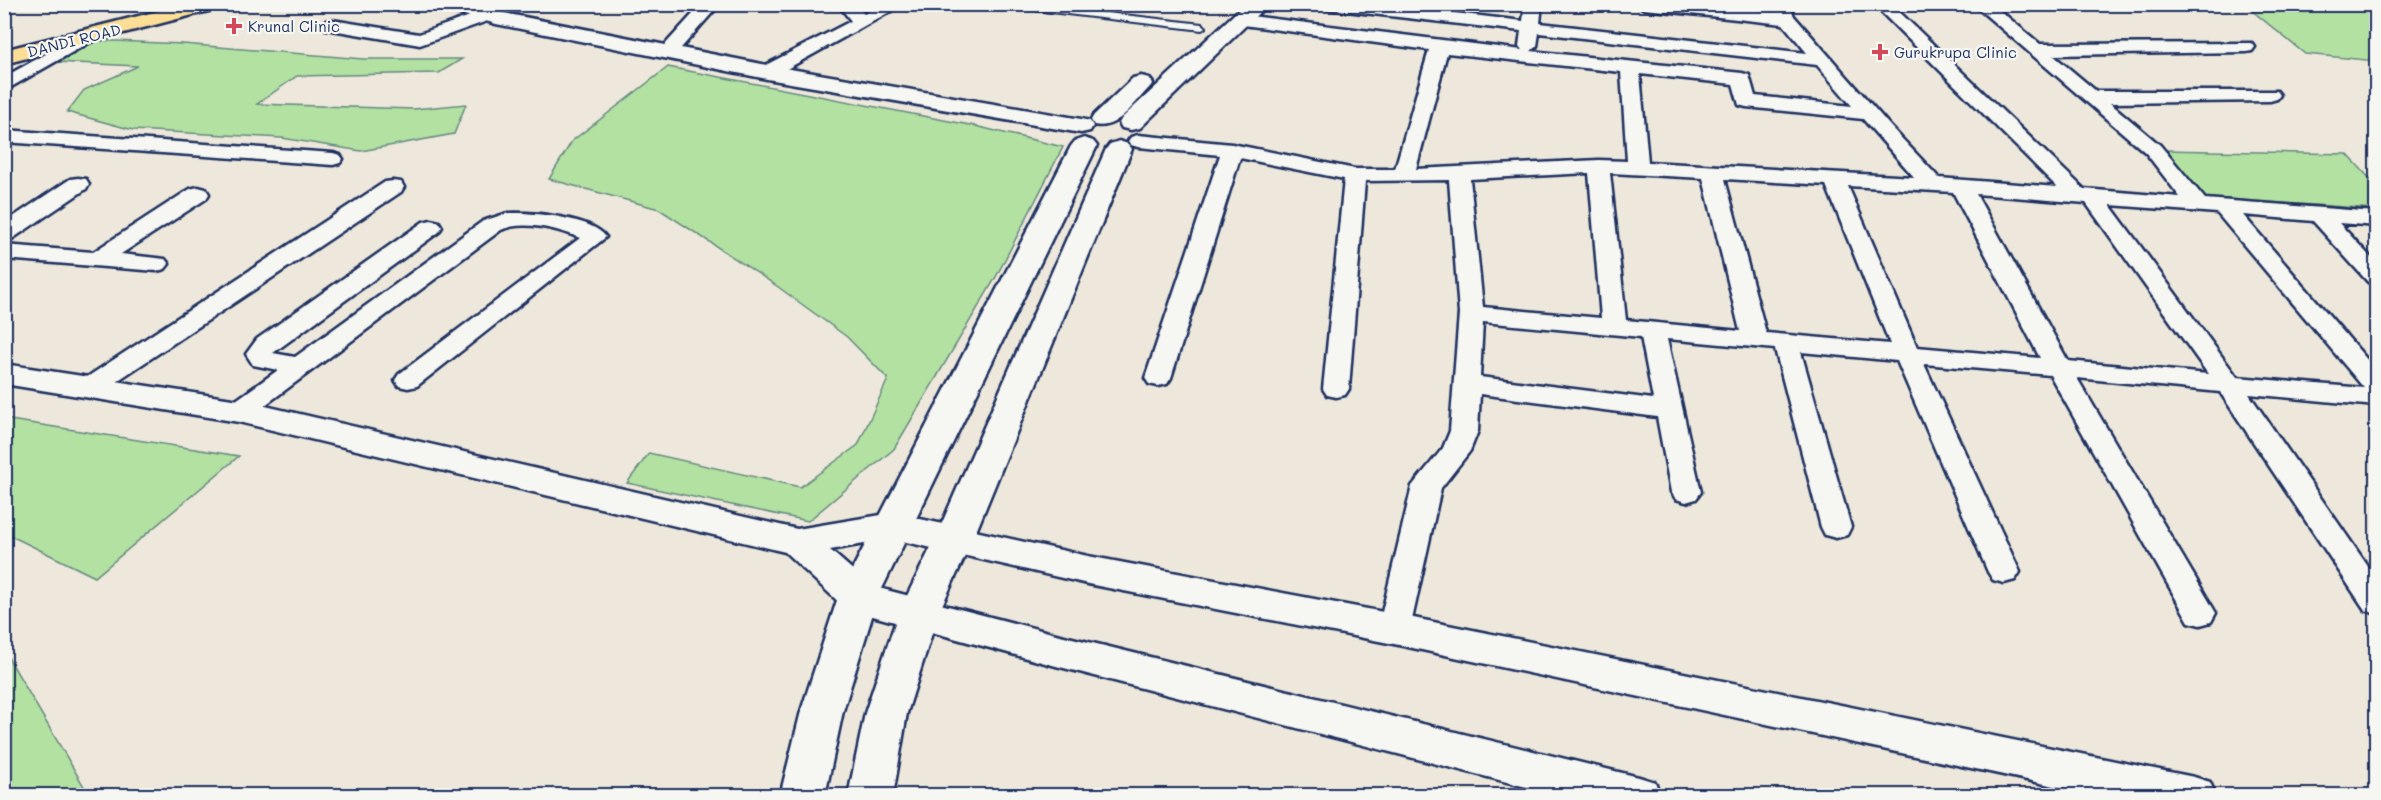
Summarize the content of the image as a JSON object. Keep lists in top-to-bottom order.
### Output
{
  "streets": {
    "main road": ["DANDI ROAD"]
  },
  "places": {
    "health": ["Krunal Clinic", "Gurukrupa Clinic"]
  }
}
